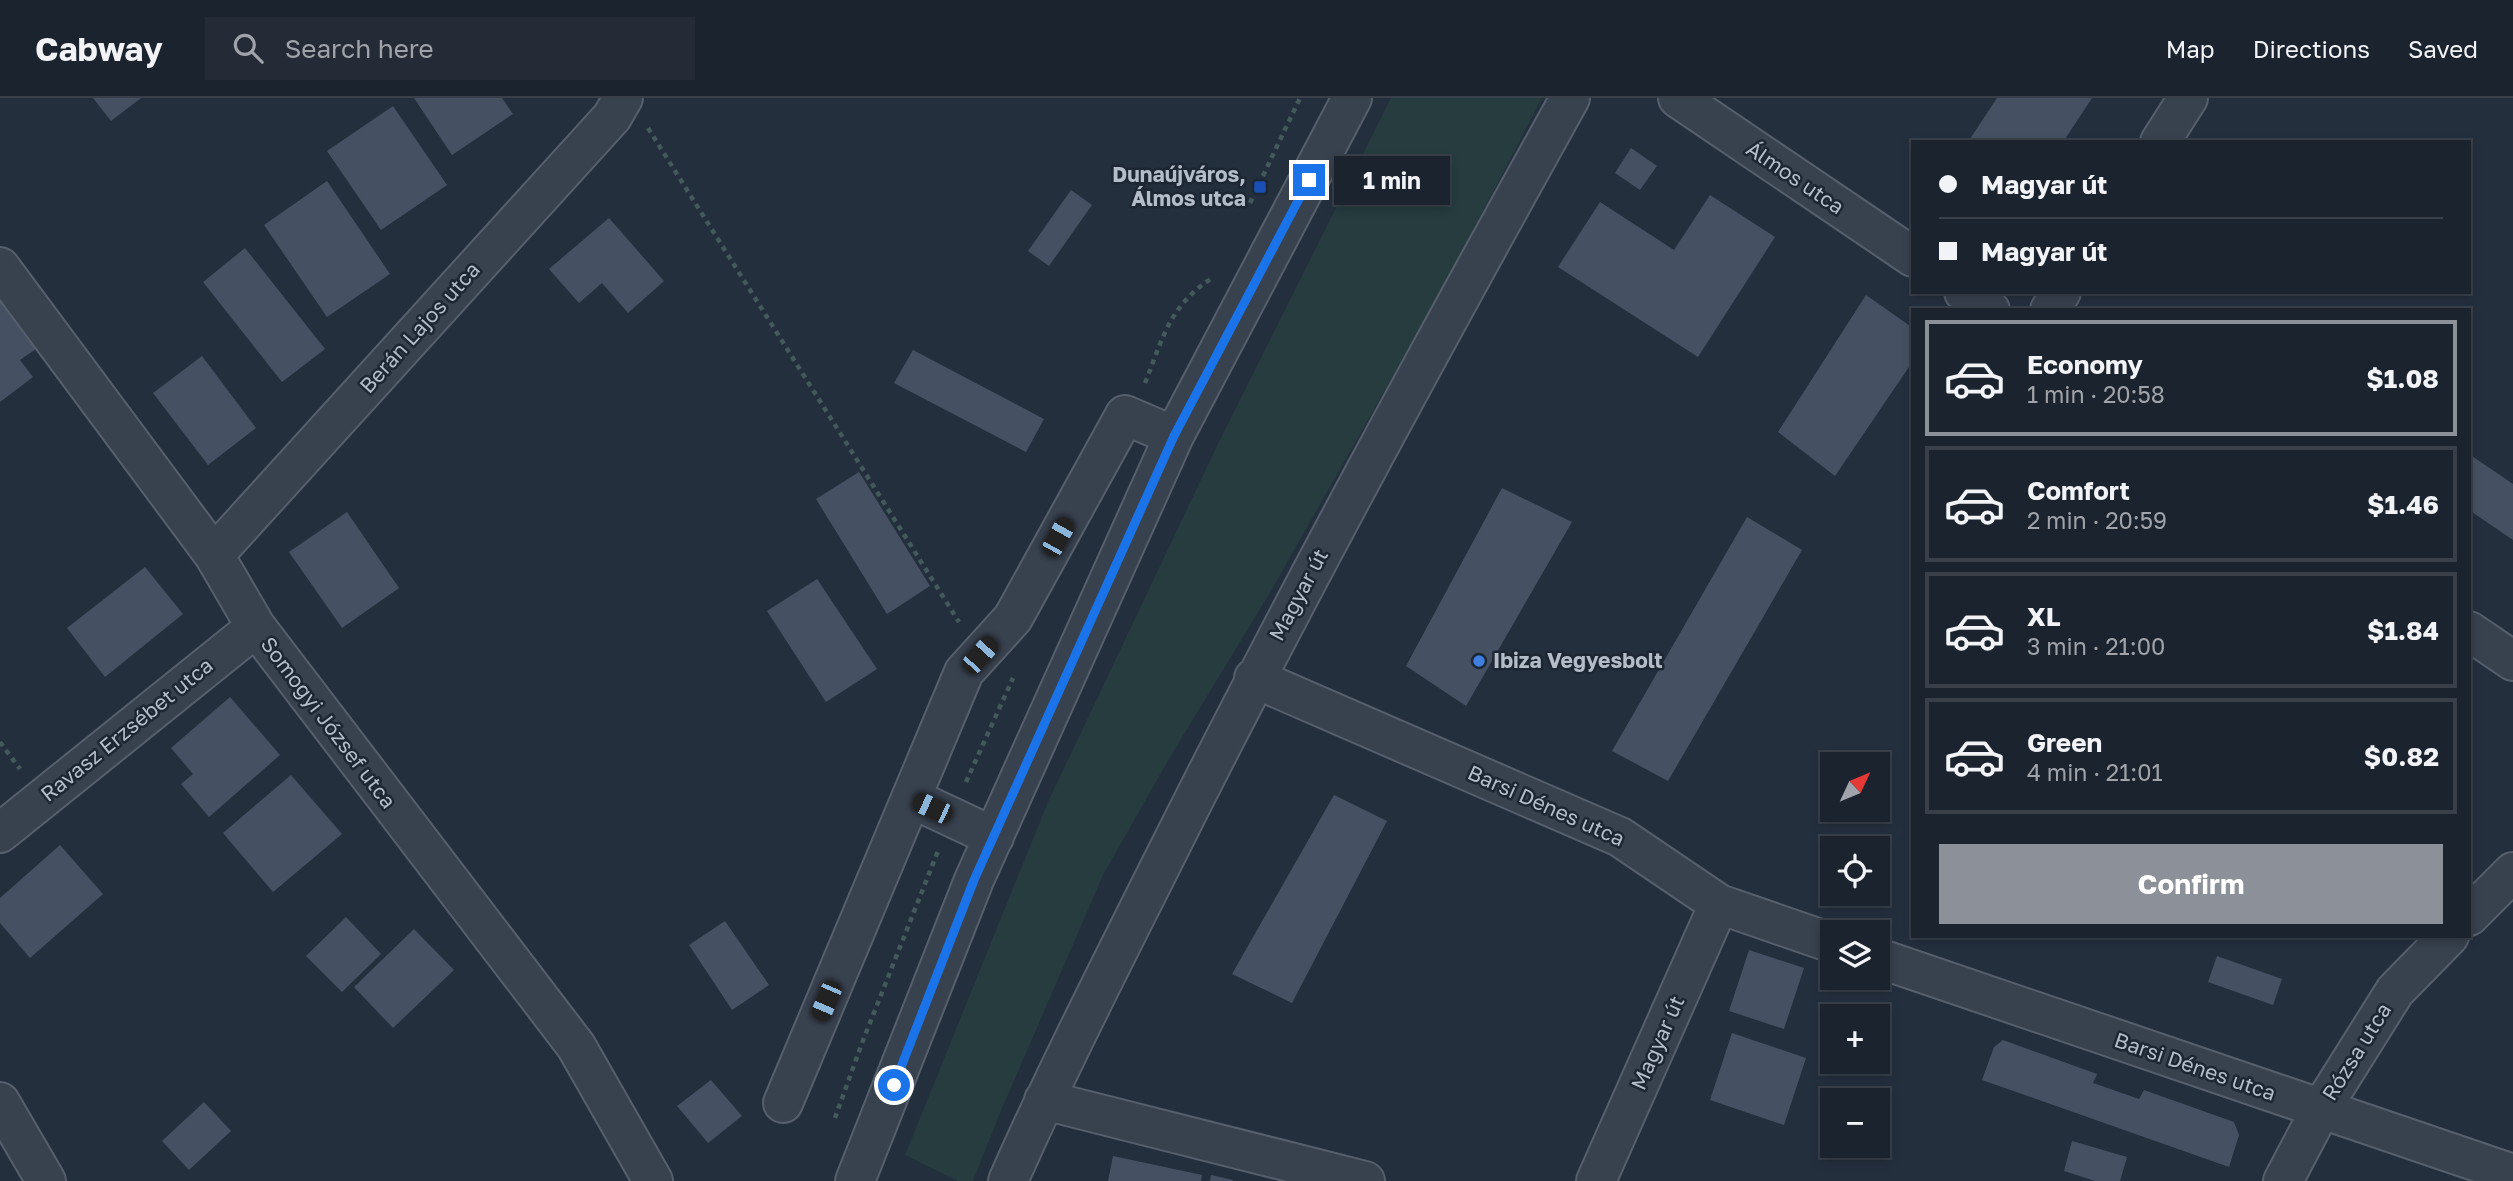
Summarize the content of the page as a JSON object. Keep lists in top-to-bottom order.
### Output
{
  "streets": {
    "street": [
      "Álmos utca",
      "Berán Lajos utca",
      "Magyar út",
      "Somogyi József utca",
      "Ravasz Erzsébet utca",
      "Barsi Dénes utca",
      "Rózsa utca"
    ]
  },
  "crossings": [
    ["Berán Lajos utca", "Somogyi József utca"],
    ["Magyar út", "Barsi Dénes utca"],
    ["Somogyi József utca", "Ravasz Erzsébet utca"],
    ["Barsi Dénes utca", "Rózsa utca"]
  ],
  "places": {
    "transit": ["Dunaújváros, Álmos utca"],
    "other": ["Ibiza Vegyesbolt"]
  },
  "north": "top right",
  "page": {
    "header": "Cabway",
    "search": "Search here",
    "nav": ["Map", "Directions", "Saved"],
    "banner": ["Magyar út", "Magyar út"],
    "bubble": "1 min",
    "list": [
      {
        "name": "Economy",
        "note": "1 min · 20:58",
        "value": "$1.08"
      },
      {
        "name": "Comfort",
        "note": "2 min · 20:59",
        "value": "$1.46"
      },
      {
        "name": "XL",
        "note": "3 min · 21:00",
        "value": "$1.84"
      },
      {
        "name": "Green",
        "note": "4 min · 21:01",
        "value": "$0.82"
      }
    ],
    "map_buttons": ["+", "−"],
    "buttons": "Confirm"
  }
}
